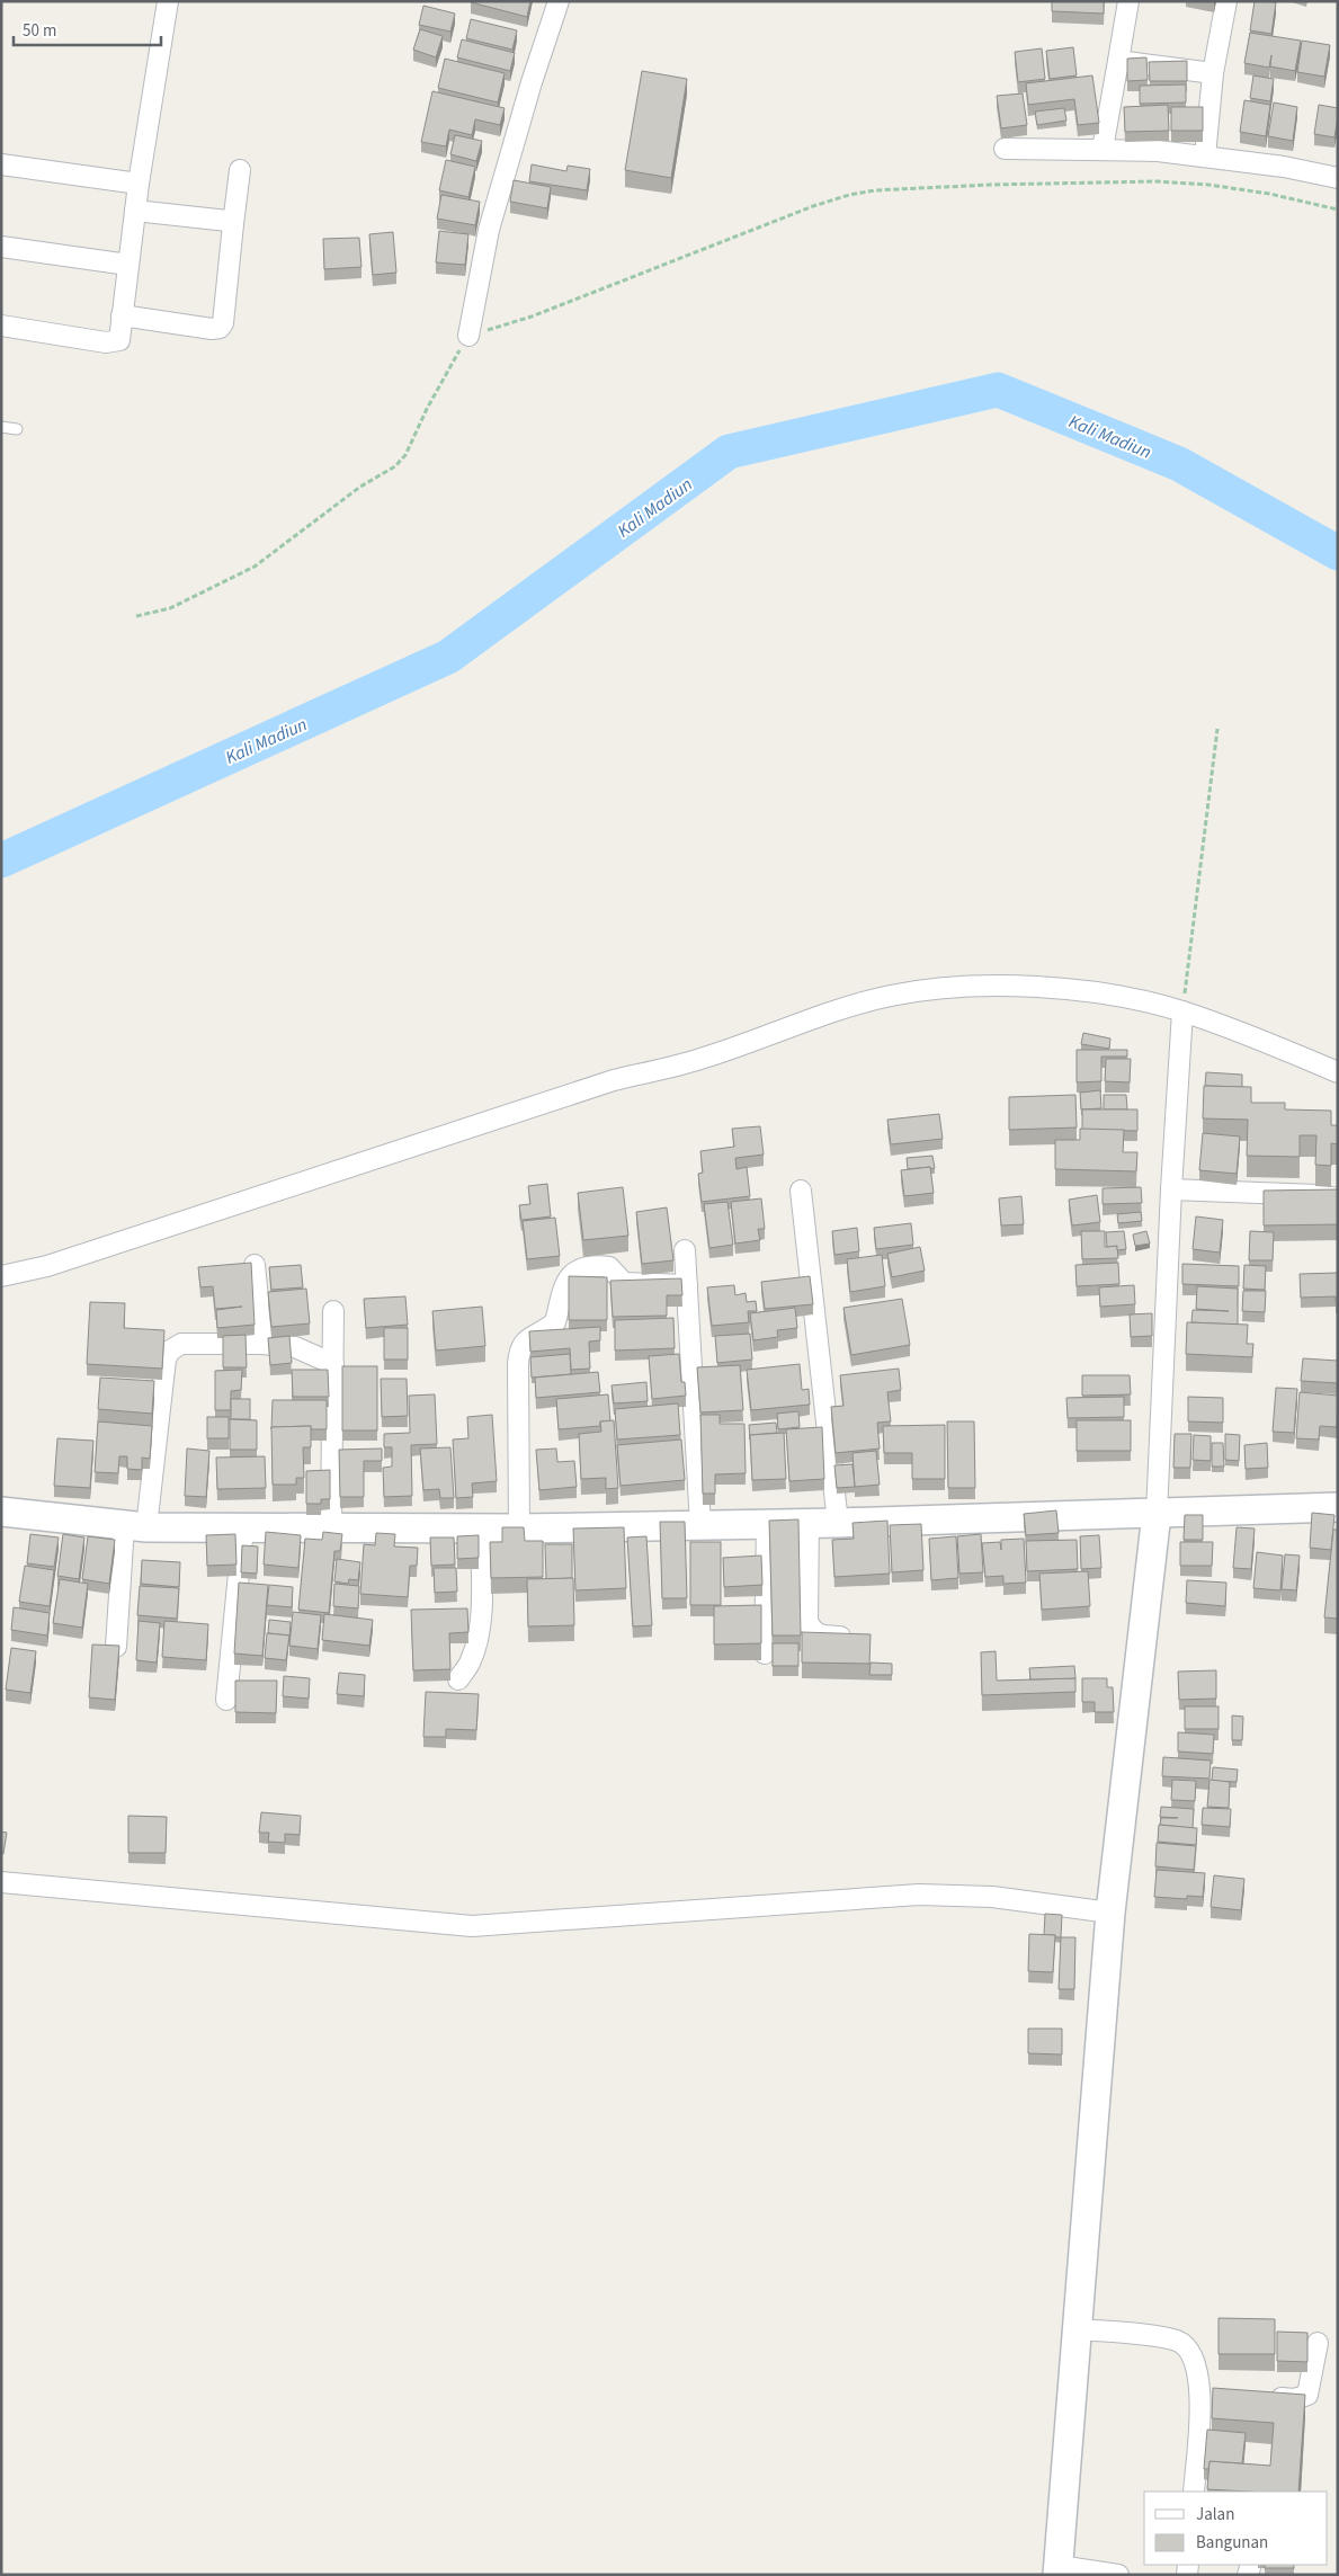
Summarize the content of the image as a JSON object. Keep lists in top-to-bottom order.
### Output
{
  "water": ["Kali Madiun"],
  "legend": ["Jalan", "Bangunan"],
  "scale_bar": "50 m"
}
